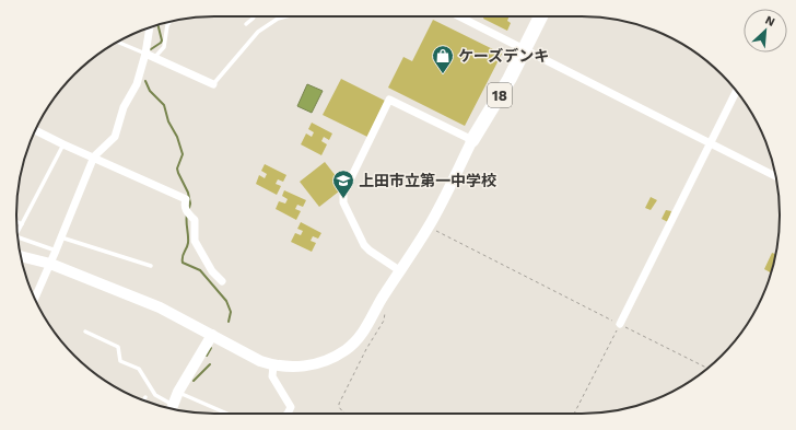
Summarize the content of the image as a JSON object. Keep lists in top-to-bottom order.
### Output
{
  "streets": {
    "highway": ["18"]
  },
  "places": {
    "shop": ["ケーズデンキ"],
    "school or university": ["上田市立第一中学校"]
  },
  "north": "top right"
}
